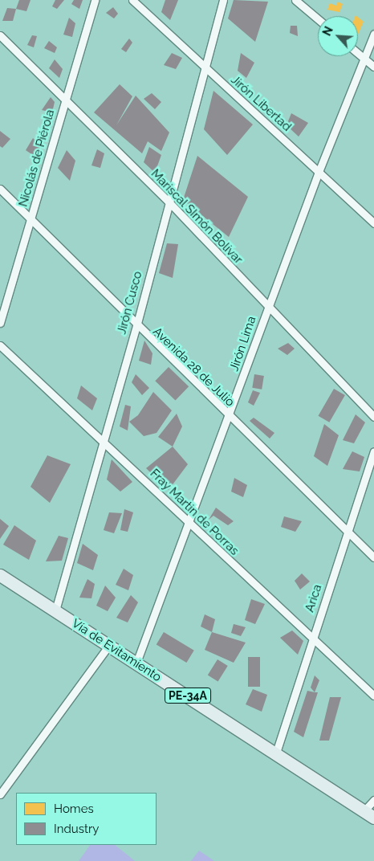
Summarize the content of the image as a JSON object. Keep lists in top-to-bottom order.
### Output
{
  "streets": {
    "highway": ["Vía de Evitamiento", "PE-34A"],
    "street": [
      "Jirón Libertad",
      "Nicolás de Piérola",
      "Mariscal SImón Bolívar",
      "Jirón Cusco",
      "Jirón Lima",
      "Avenida 28 de Julio",
      "Fray Martin de Porras",
      "Arica"
    ]
  },
  "crossings": [
    ["Jirón Libertad", "Jirón Cusco"],
    ["Jirón Libertad", "Jirón Lima"],
    ["Nicolás de Piérola", "Mariscal SImón Bolívar"],
    ["Nicolás de Piérola", "Avenida 28 de Julio"],
    ["Mariscal SImón Bolívar", "Jirón Cusco"],
    ["Mariscal SImón Bolívar", "Jirón Lima"],
    ["Jirón Cusco", "Avenida 28 de Julio"],
    ["Jirón Cusco", "Fray Martin de Porras"],
    ["Jirón Cusco", "Vía de Evitamiento"],
    ["Jirón Lima", "Avenida 28 de Julio"],
    ["Jirón Lima", "Fray Martin de Porras"],
    ["Jirón Lima", "Vía de Evitamiento"],
    ["Avenida 28 de Julio", "Arica"],
    ["Fray Martin de Porras", "Arica"],
    ["Arica", "Vía de Evitamiento"]
  ],
  "legend": ["Homes", "Industry"],
  "north": "top left"
}
